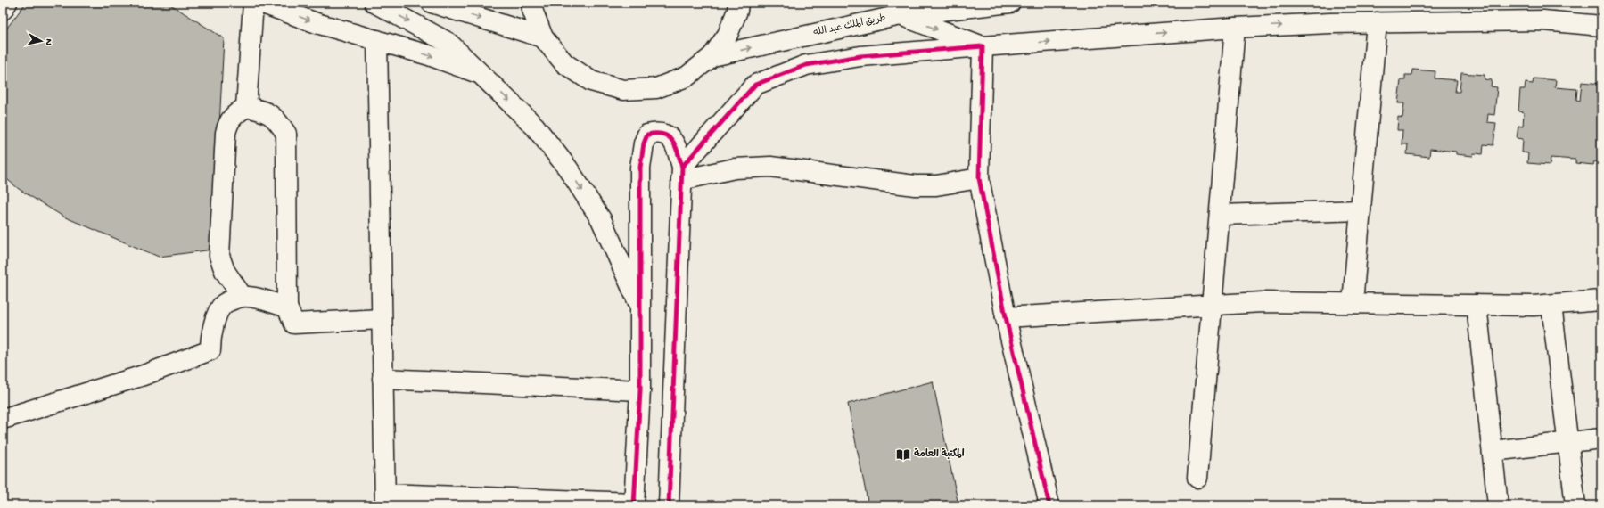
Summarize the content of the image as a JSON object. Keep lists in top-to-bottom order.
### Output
{
  "streets": {
    "street": ["طريق الملك عبد الله"]
  },
  "places": {
    "library": ["المكتبة العامة"]
  },
  "north": "right"
}
